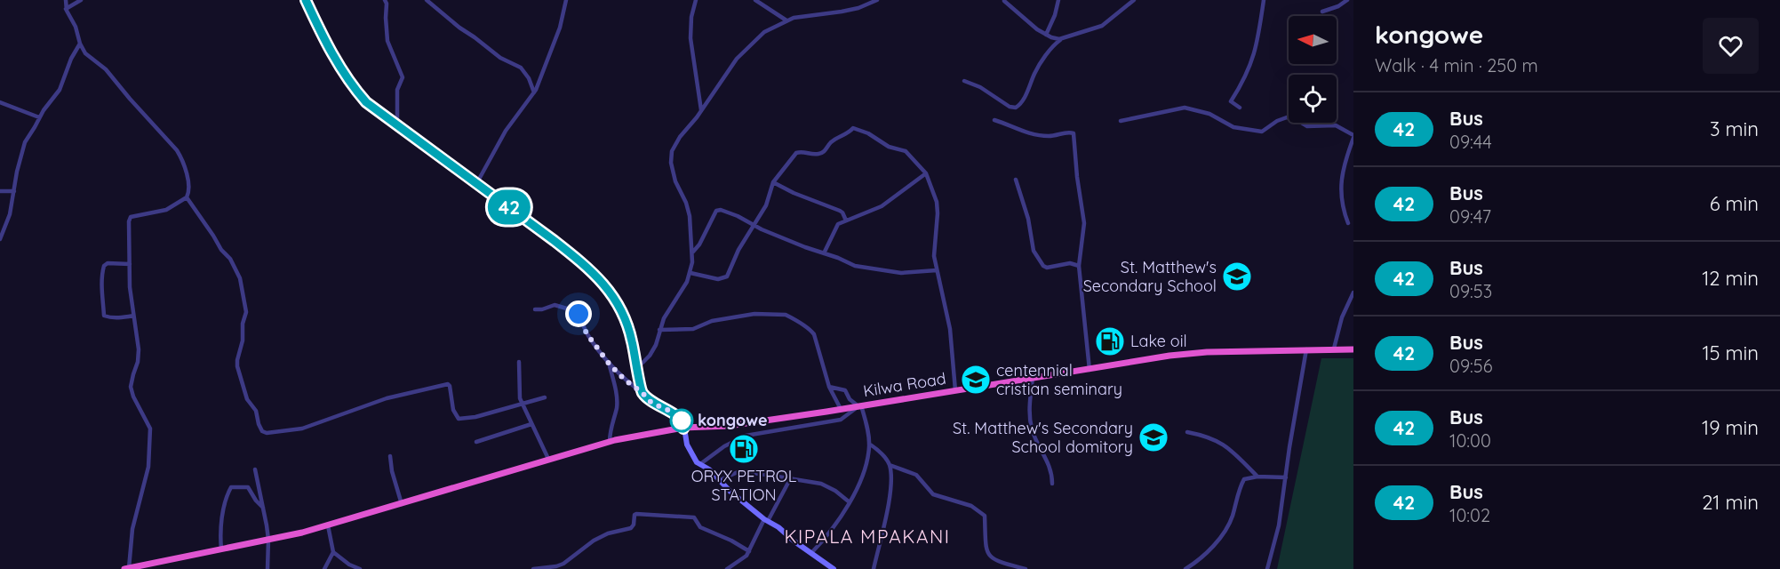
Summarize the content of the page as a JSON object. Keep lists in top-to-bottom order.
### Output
{
  "streets": {
    "highway": ["Kilwa Road"]
  },
  "districts": ["KIPALA MPAKANI"],
  "places": {
    "school or university": ["St. Matthew's Secondary School", "centennial cristian seminary", "St. Matthew's Secondary School domitory"],
    "fuel station": ["Lake oil", "ORYX PETROL STATION"],
    "other": ["kongowe"]
  },
  "lines": ["bus line 42"],
  "north": "left",
  "page": {
    "on_map": "42",
    "heading": ["kongowe", "Walk · 4 min · 250 m"],
    "list": [
      {
        "mark": "42",
        "name": "Bus",
        "note": "09:44",
        "value": "3 min"
      },
      {
        "mark": "42",
        "name": "Bus",
        "note": "09:47",
        "value": "6 min"
      },
      {
        "mark": "42",
        "name": "Bus",
        "note": "09:53",
        "value": "12 min"
      },
      {
        "mark": "42",
        "name": "Bus",
        "note": "09:56",
        "value": "15 min"
      },
      {
        "mark": "42",
        "name": "Bus",
        "note": "10:00",
        "value": "19 min"
      },
      {
        "mark": "42",
        "name": "Bus",
        "note": "10:02",
        "value": "21 min"
      }
    ]
  }
}
